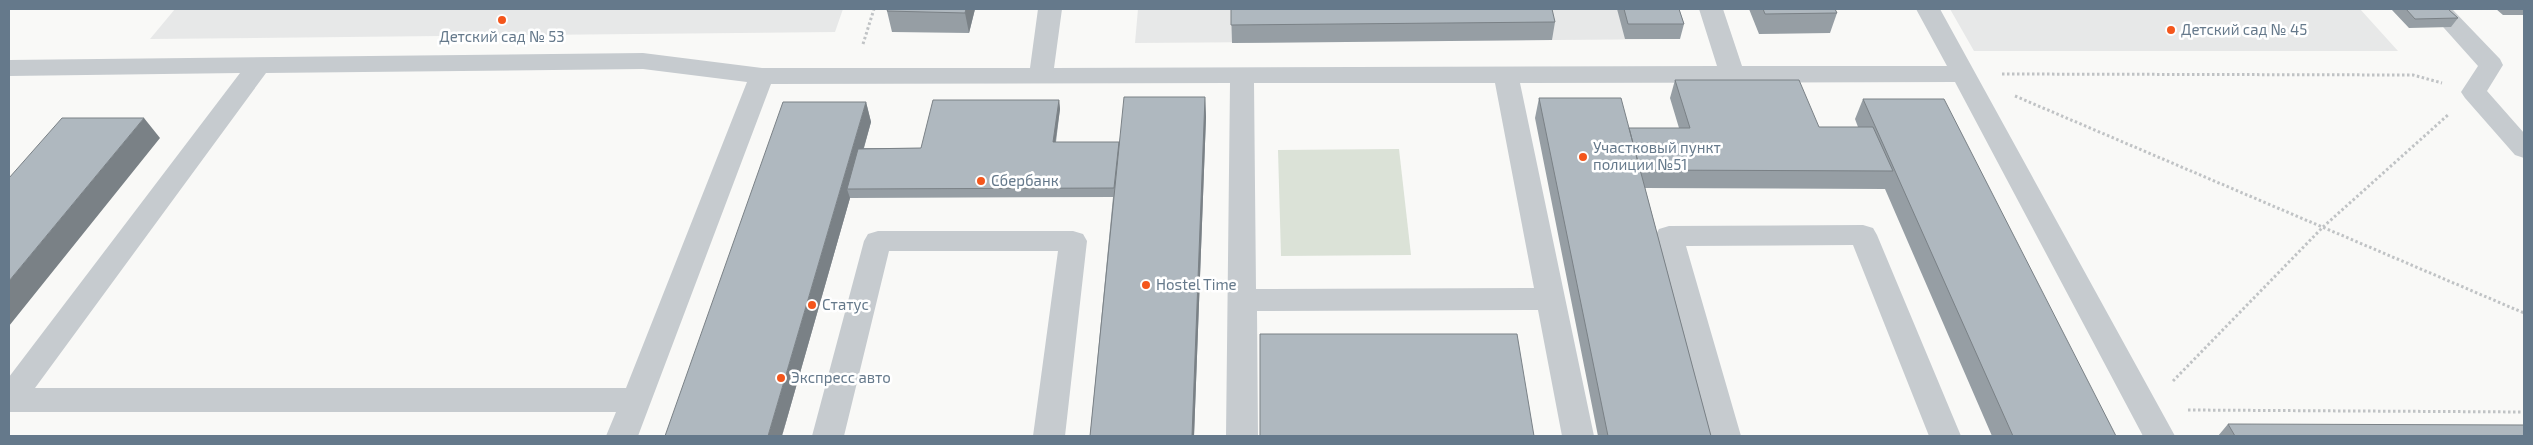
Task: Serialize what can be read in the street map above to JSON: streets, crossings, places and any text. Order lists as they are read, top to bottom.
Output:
{
  "places": [
    "Детский сад № 53",
    "Детский сад № 45",
    "Участковый пункт полиции №51",
    "Сбербанк",
    "Hostel Time",
    "Статус",
    "Экспресс авто"
  ]
}
